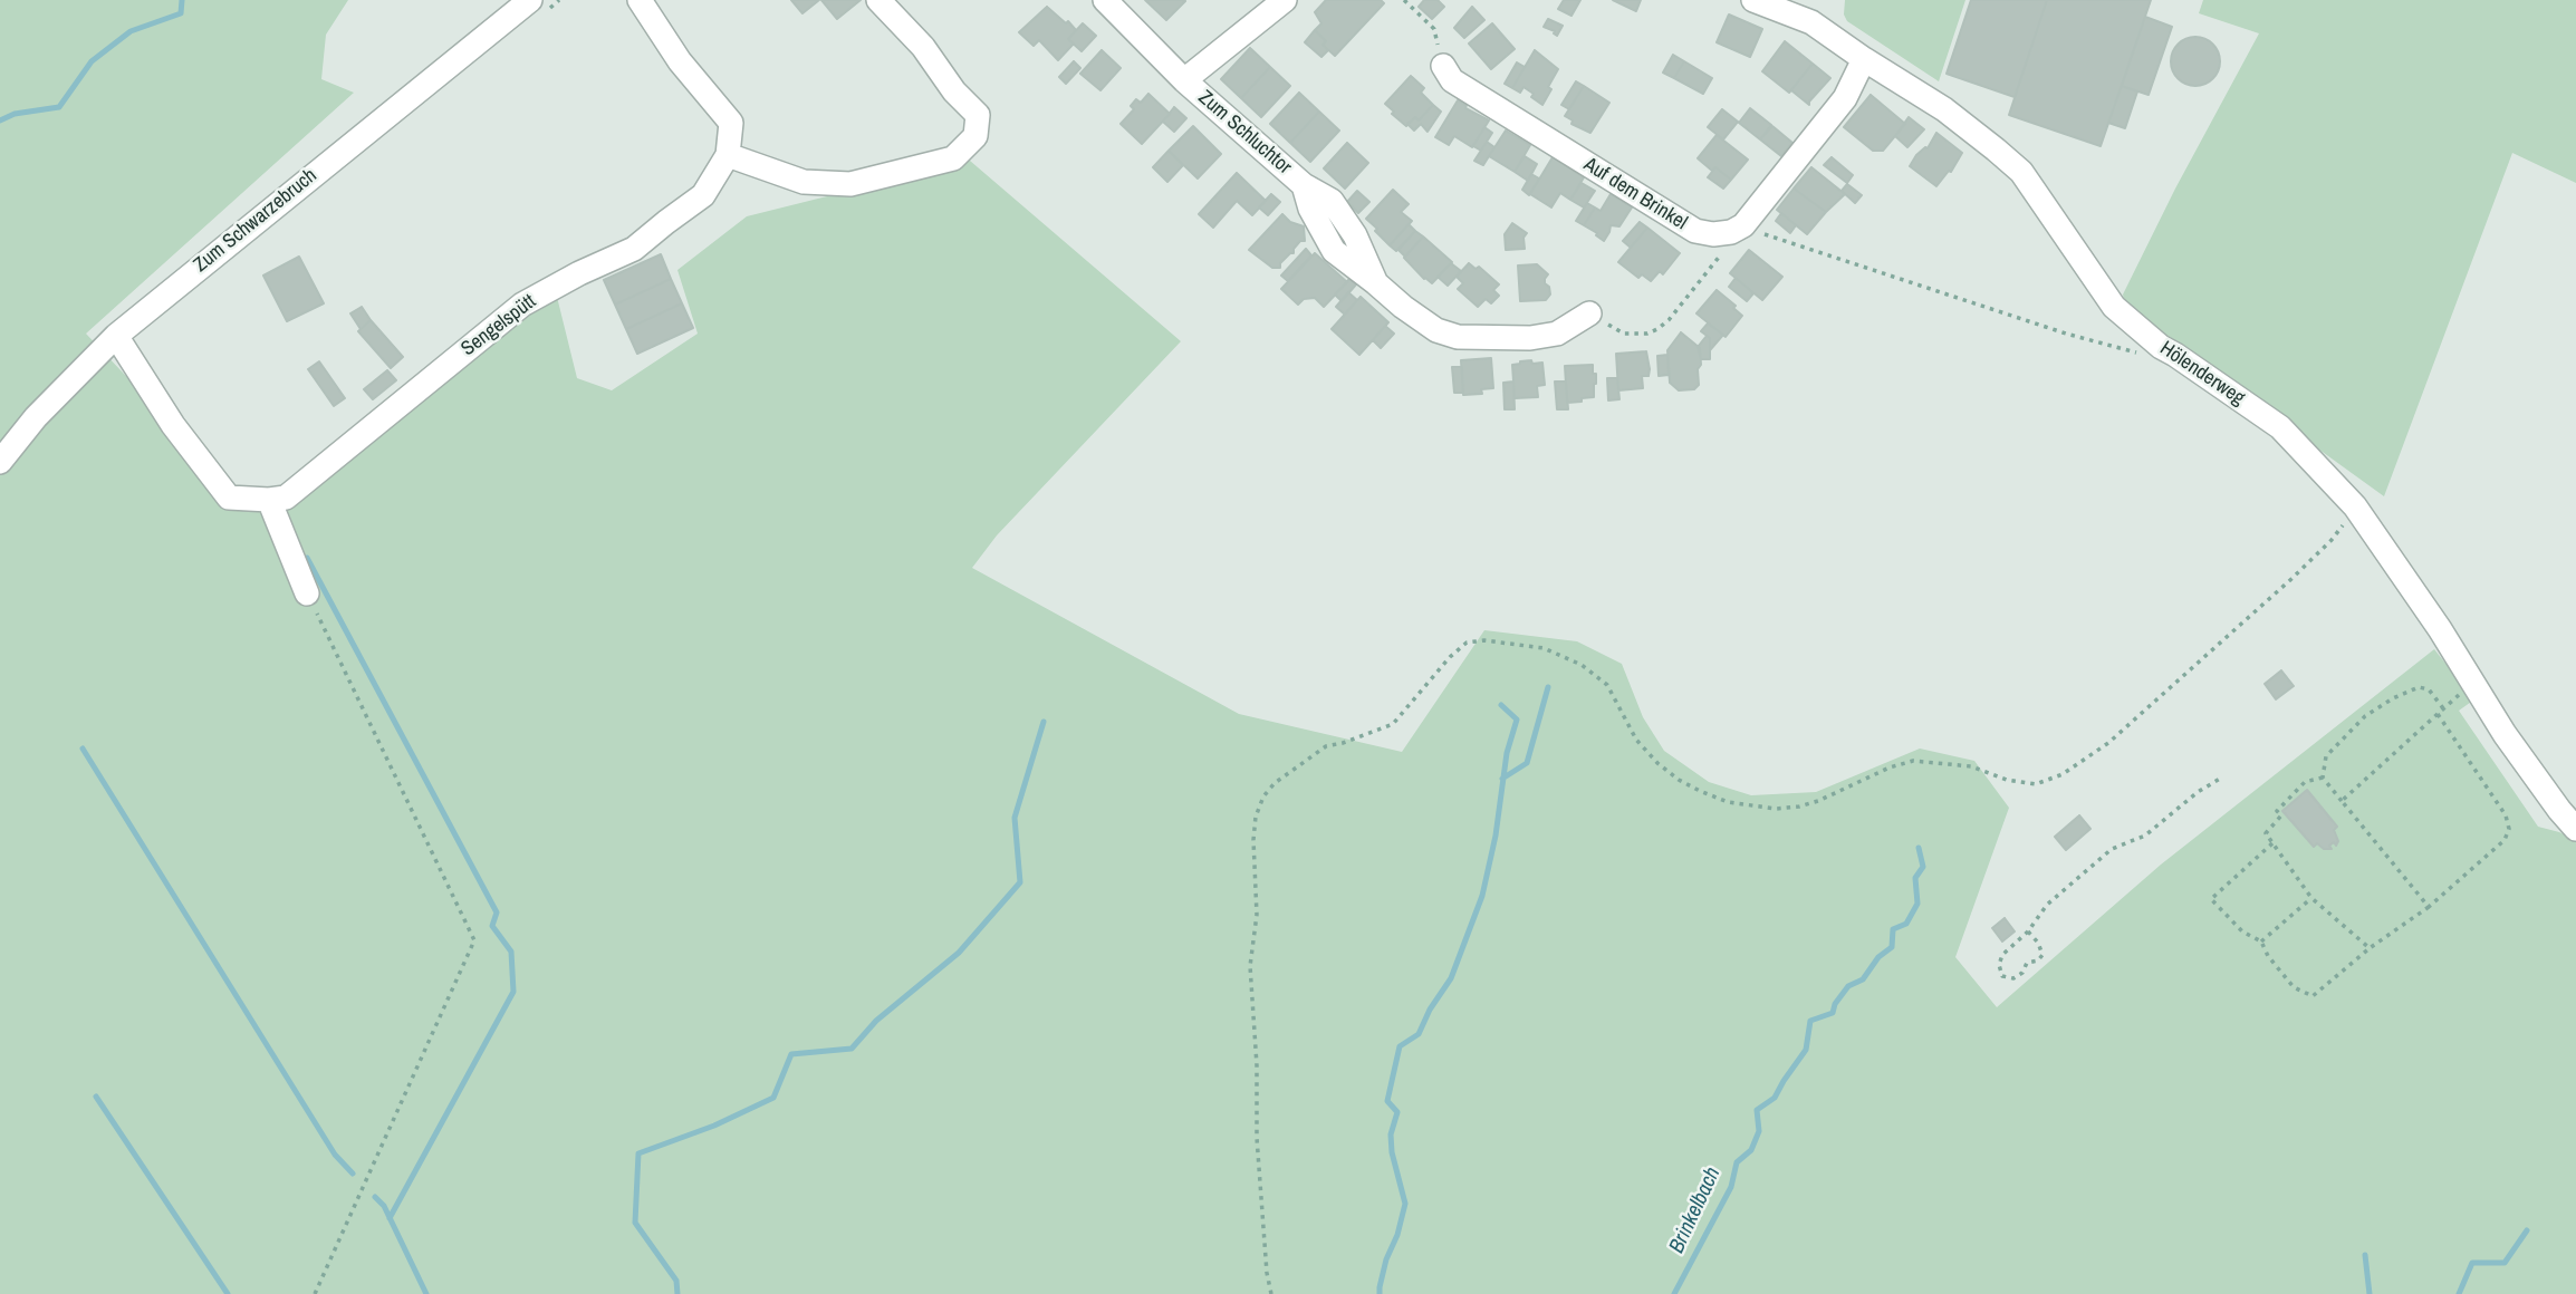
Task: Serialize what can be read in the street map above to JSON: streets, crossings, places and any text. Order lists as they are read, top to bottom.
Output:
{
  "streets": {
    "street": [
      "Zum Schluchtor",
      "Auf dem Brinkel",
      "Zum Schwarzebruch",
      "Sengelspütt",
      "Hölenderweg"
    ]
  },
  "crossings": [
    ["Zum Schwarzebruch", "Sengelspütt"]
  ],
  "water": ["Brinkelbach"]
}
